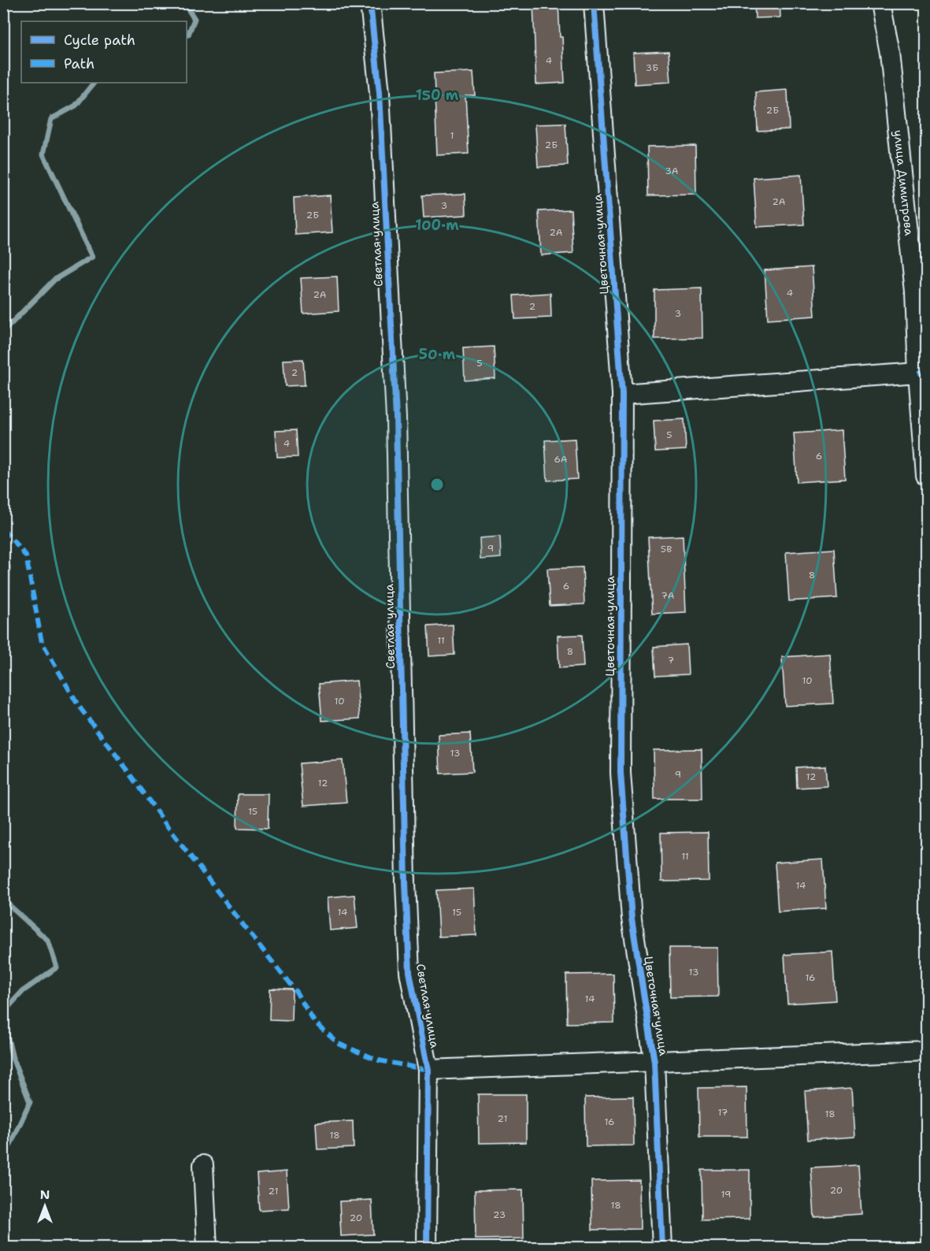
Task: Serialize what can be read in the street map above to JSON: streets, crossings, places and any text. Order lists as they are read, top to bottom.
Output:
{
  "streets": {
    "street": ["улица Димитрова", "Светлая улица", "Цветочная улица"]
  },
  "house_numbers": [
    "4",
    "3Б",
    "2Б",
    "1",
    "2Б",
    "3А",
    "2А",
    "3",
    "2Б",
    "2А",
    "4",
    "2А",
    "2",
    "3",
    "5",
    "2",
    "5",
    "4",
    "6",
    "6А",
    "9",
    "5В",
    "8",
    "6",
    "7А",
    "11",
    "8",
    "7",
    "10",
    "10",
    "13",
    "9",
    "12",
    "12",
    "15",
    "11",
    "14",
    "14",
    "15",
    "13",
    "16",
    "14",
    "17",
    "18",
    "21",
    "16",
    "18",
    "20",
    "21",
    "19",
    "18",
    "23",
    "20"
  ],
  "legend": ["Cycle path", "Path"],
  "north": "top",
  "rings": ["150 m", "100 m", "50 m"]
}
